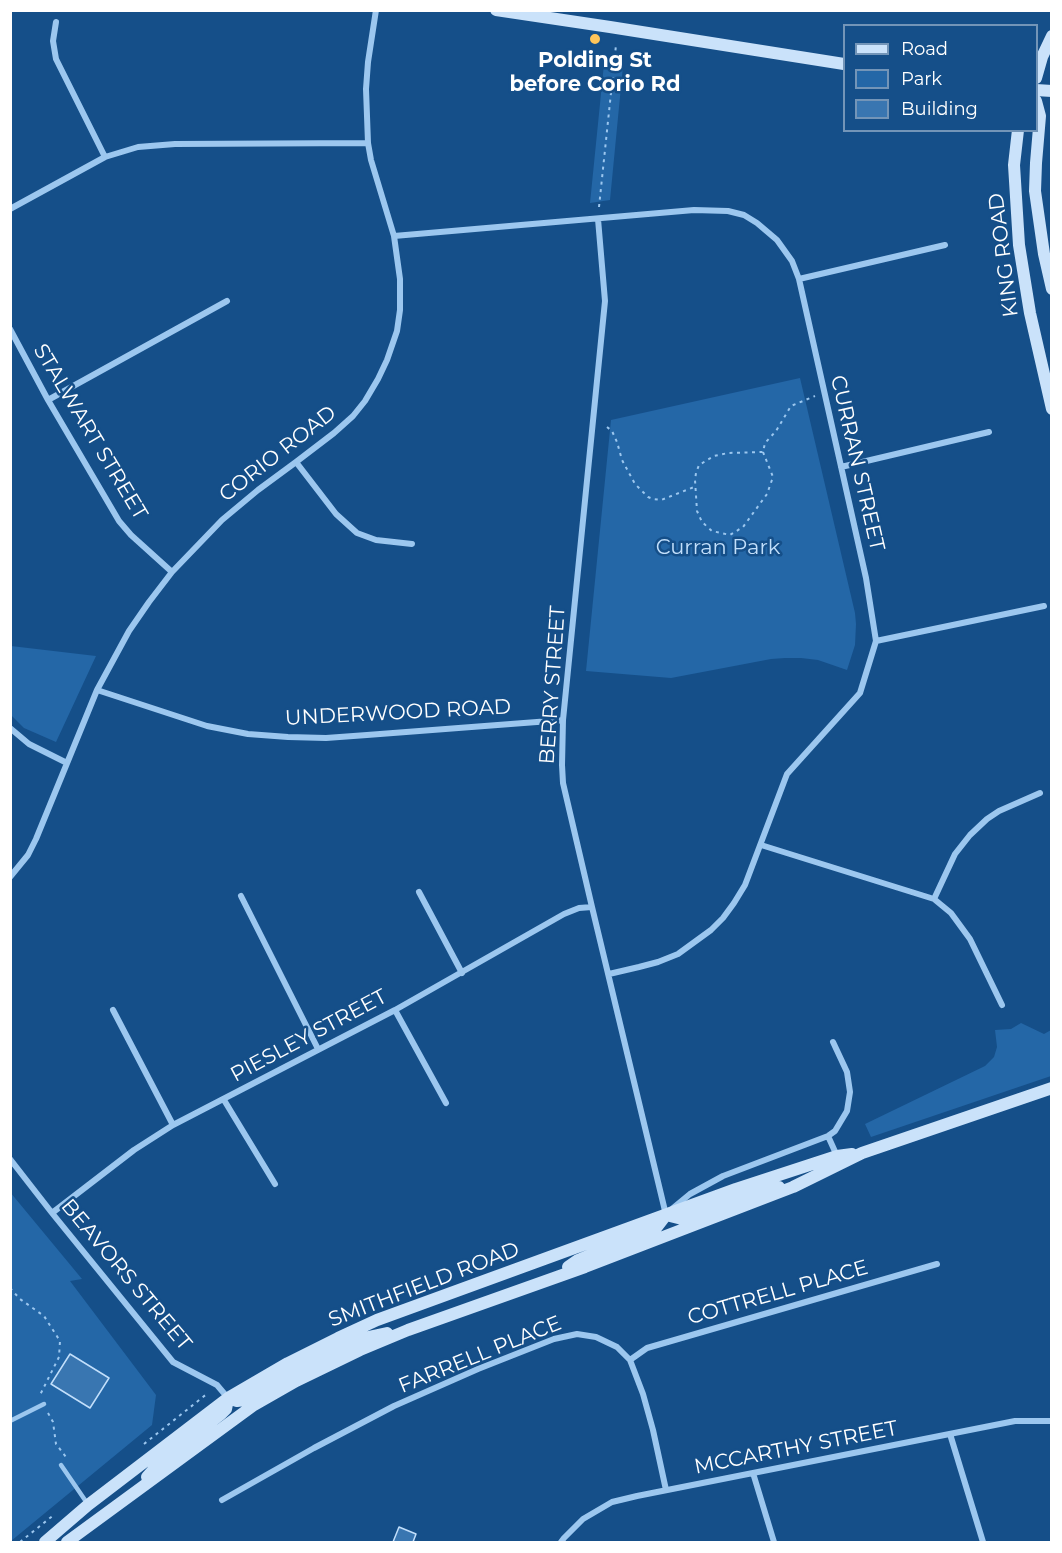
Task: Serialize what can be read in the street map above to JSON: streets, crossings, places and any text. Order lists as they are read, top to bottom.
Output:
{
  "streets": {
    "main road": ["KING ROAD", "SMITHFIELD ROAD"],
    "street": [
      "STALWART STREET",
      "CORIO ROAD",
      "CURRAN STREET",
      "BERRY STREET",
      "UNDERWOOD ROAD",
      "PIESLEY STREET",
      "BEAVORS STREET",
      "COTTRELL PLACE",
      "FARRELL PLACE",
      "MCCARTHY STREET"
    ]
  },
  "crossings": [
    ["STALWART STREET", "CORIO ROAD"],
    ["CORIO ROAD", "CURRAN STREET"],
    ["CORIO ROAD", "UNDERWOOD ROAD"],
    ["CURRAN STREET", "BERRY STREET"],
    ["BERRY STREET", "UNDERWOOD ROAD"],
    ["BERRY STREET", "PIESLEY STREET"],
    ["BERRY STREET", "SMITHFIELD ROAD"],
    ["PIESLEY STREET", "BEAVORS STREET"],
    ["BEAVORS STREET", "SMITHFIELD ROAD"],
    ["COTTRELL PLACE", "FARRELL PLACE"]
  ],
  "parks": ["Curran Park"],
  "places": ["Polding St before Corio Rd"],
  "legend": ["Road", "Park", "Building"]
}
